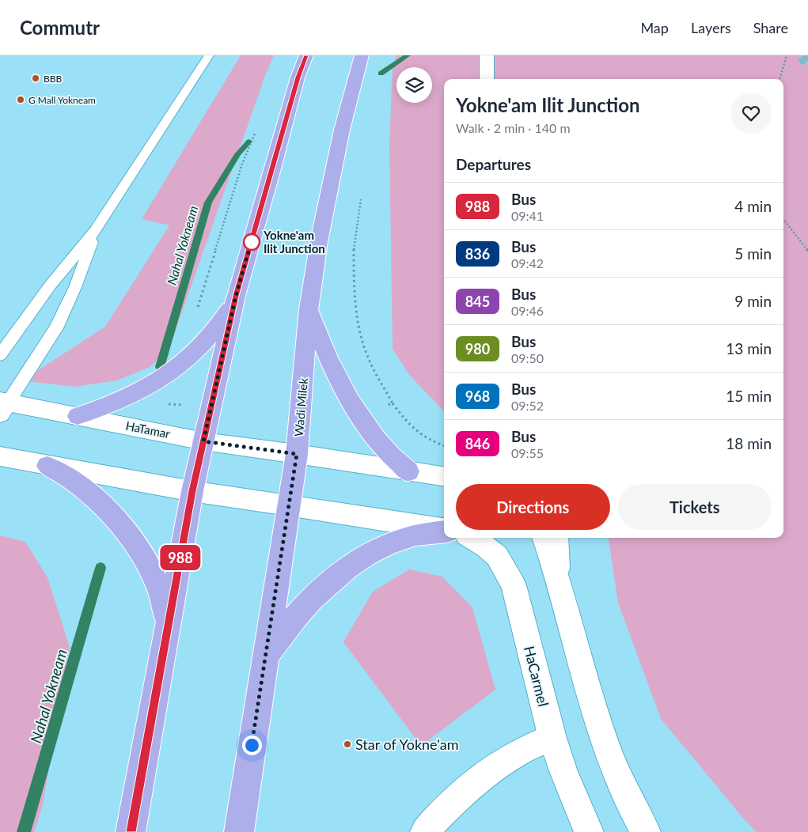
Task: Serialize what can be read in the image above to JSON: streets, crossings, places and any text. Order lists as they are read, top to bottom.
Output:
{
  "streets": {
    "main road": ["Wadi Milek"],
    "street": ["HaTamar", "HaCarmel"]
  },
  "crossings": [
    ["Wadi Milek", "HaTamar"]
  ],
  "water": ["Nahal Yokneam"],
  "places": [
    "BBB",
    "G Mall Yokneam",
    "Yokne'am Ilit Junction",
    "Star of Yokne'am"
  ],
  "lines": ["bus line 988"],
  "page": {
    "header": "Commutr",
    "nav": ["Map", "Layers", "Share"],
    "on_map": "988",
    "heading": [
      ["Yokne'am Ilit Junction", "Walk · 2 min · 140 m"],
      "Departures"
    ],
    "list": [
      {
        "mark": "988",
        "name": "Bus",
        "note": "09:41",
        "value": "4 min"
      },
      {
        "mark": "836",
        "name": "Bus",
        "note": "09:42",
        "value": "5 min"
      },
      {
        "mark": "845",
        "name": "Bus",
        "note": "09:46",
        "value": "9 min"
      },
      {
        "mark": "980",
        "name": "Bus",
        "note": "09:50",
        "value": "13 min"
      },
      {
        "mark": "968",
        "name": "Bus",
        "note": "09:52",
        "value": "15 min"
      },
      {
        "mark": "846",
        "name": "Bus",
        "note": "09:55",
        "value": "18 min"
      }
    ],
    "buttons": ["Directions", "Tickets"]
  }
}
